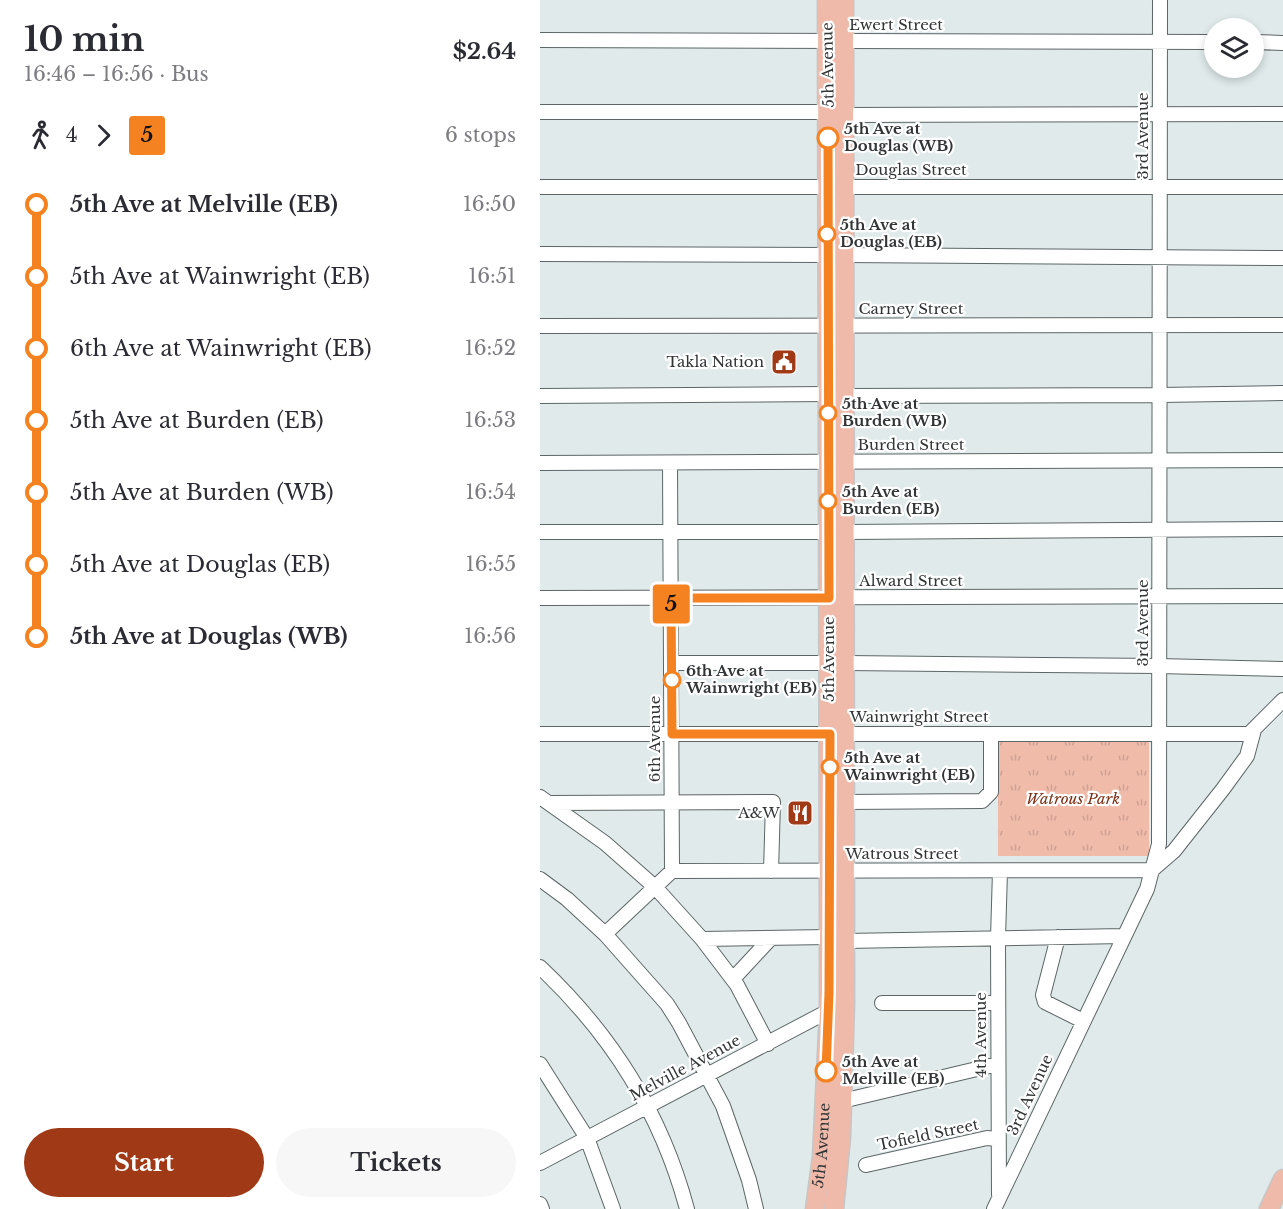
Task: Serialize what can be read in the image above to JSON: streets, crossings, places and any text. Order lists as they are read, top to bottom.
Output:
{
  "streets": {
    "main road": ["5th Avenue"],
    "street": [
      "Ewert Street",
      "3rd Avenue",
      "Douglas Street",
      "Carney Street",
      "Burden Street",
      "Alward Street",
      "Wainwright Street",
      "6th Avenue",
      "Watrous Street",
      "4th Avenue",
      "Melville Avenue",
      "Tofield Street"
    ]
  },
  "crossings": [
    ["Ewert Street", "5th Avenue"],
    ["Ewert Street", "3rd Avenue"],
    ["5th Avenue", "Douglas Street"],
    ["5th Avenue", "Carney Street"],
    ["5th Avenue", "Burden Street"],
    ["5th Avenue", "Alward Street"],
    ["5th Avenue", "Wainwright Street"],
    ["5th Avenue", "Watrous Street"],
    ["5th Avenue", "Melville Avenue"],
    ["3rd Avenue", "Douglas Street"],
    ["3rd Avenue", "Carney Street"],
    ["3rd Avenue", "Burden Street"],
    ["3rd Avenue", "Alward Street"],
    ["3rd Avenue", "Wainwright Street"],
    ["3rd Avenue", "Watrous Street"],
    ["3rd Avenue", "4th Avenue"],
    ["Burden Street", "6th Avenue"],
    ["Alward Street", "6th Avenue"],
    ["Wainwright Street", "6th Avenue"],
    ["6th Avenue", "Watrous Street"],
    ["Watrous Street", "4th Avenue"],
    ["4th Avenue", "Tofield Street"]
  ],
  "parks": ["Watrous Park"],
  "places": {
    "other": [
      "5th Ave at Douglas (WB)",
      "5th Ave at Douglas (EB)",
      "5th Ave at Burden (WB)",
      "5th Ave at Burden (EB)",
      "6th Ave at Wainwright (EB)",
      "5th Ave at Wainwright (EB)",
      "5th Ave at Melville (EB)"
    ],
    "public building": ["Takla Nation"],
    "restaurant": ["A&W"]
  },
  "lines": ["bus line 5"],
  "page": {
    "heading": ["10 min", "16:46 – 16:56 · Bus", "$2.64"],
    "on_map": "5",
    "legs": ["4", "5", "6 stops"],
    "list": [
      {
        "name": "5th Ave at Melville (EB)",
        "value": "16:50"
      },
      {
        "name": "5th Ave at Wainwright (EB)",
        "value": "16:51"
      },
      {
        "name": "6th Ave at Wainwright (EB)",
        "value": "16:52"
      },
      {
        "name": "5th Ave at Burden (EB)",
        "value": "16:53"
      },
      {
        "name": "5th Ave at Burden (WB)",
        "value": "16:54"
      },
      {
        "name": "5th Ave at Douglas (EB)",
        "value": "16:55"
      },
      {
        "name": "5th Ave at Douglas (WB)",
        "value": "16:56"
      }
    ],
    "buttons": ["Start", "Tickets"]
  }
}
